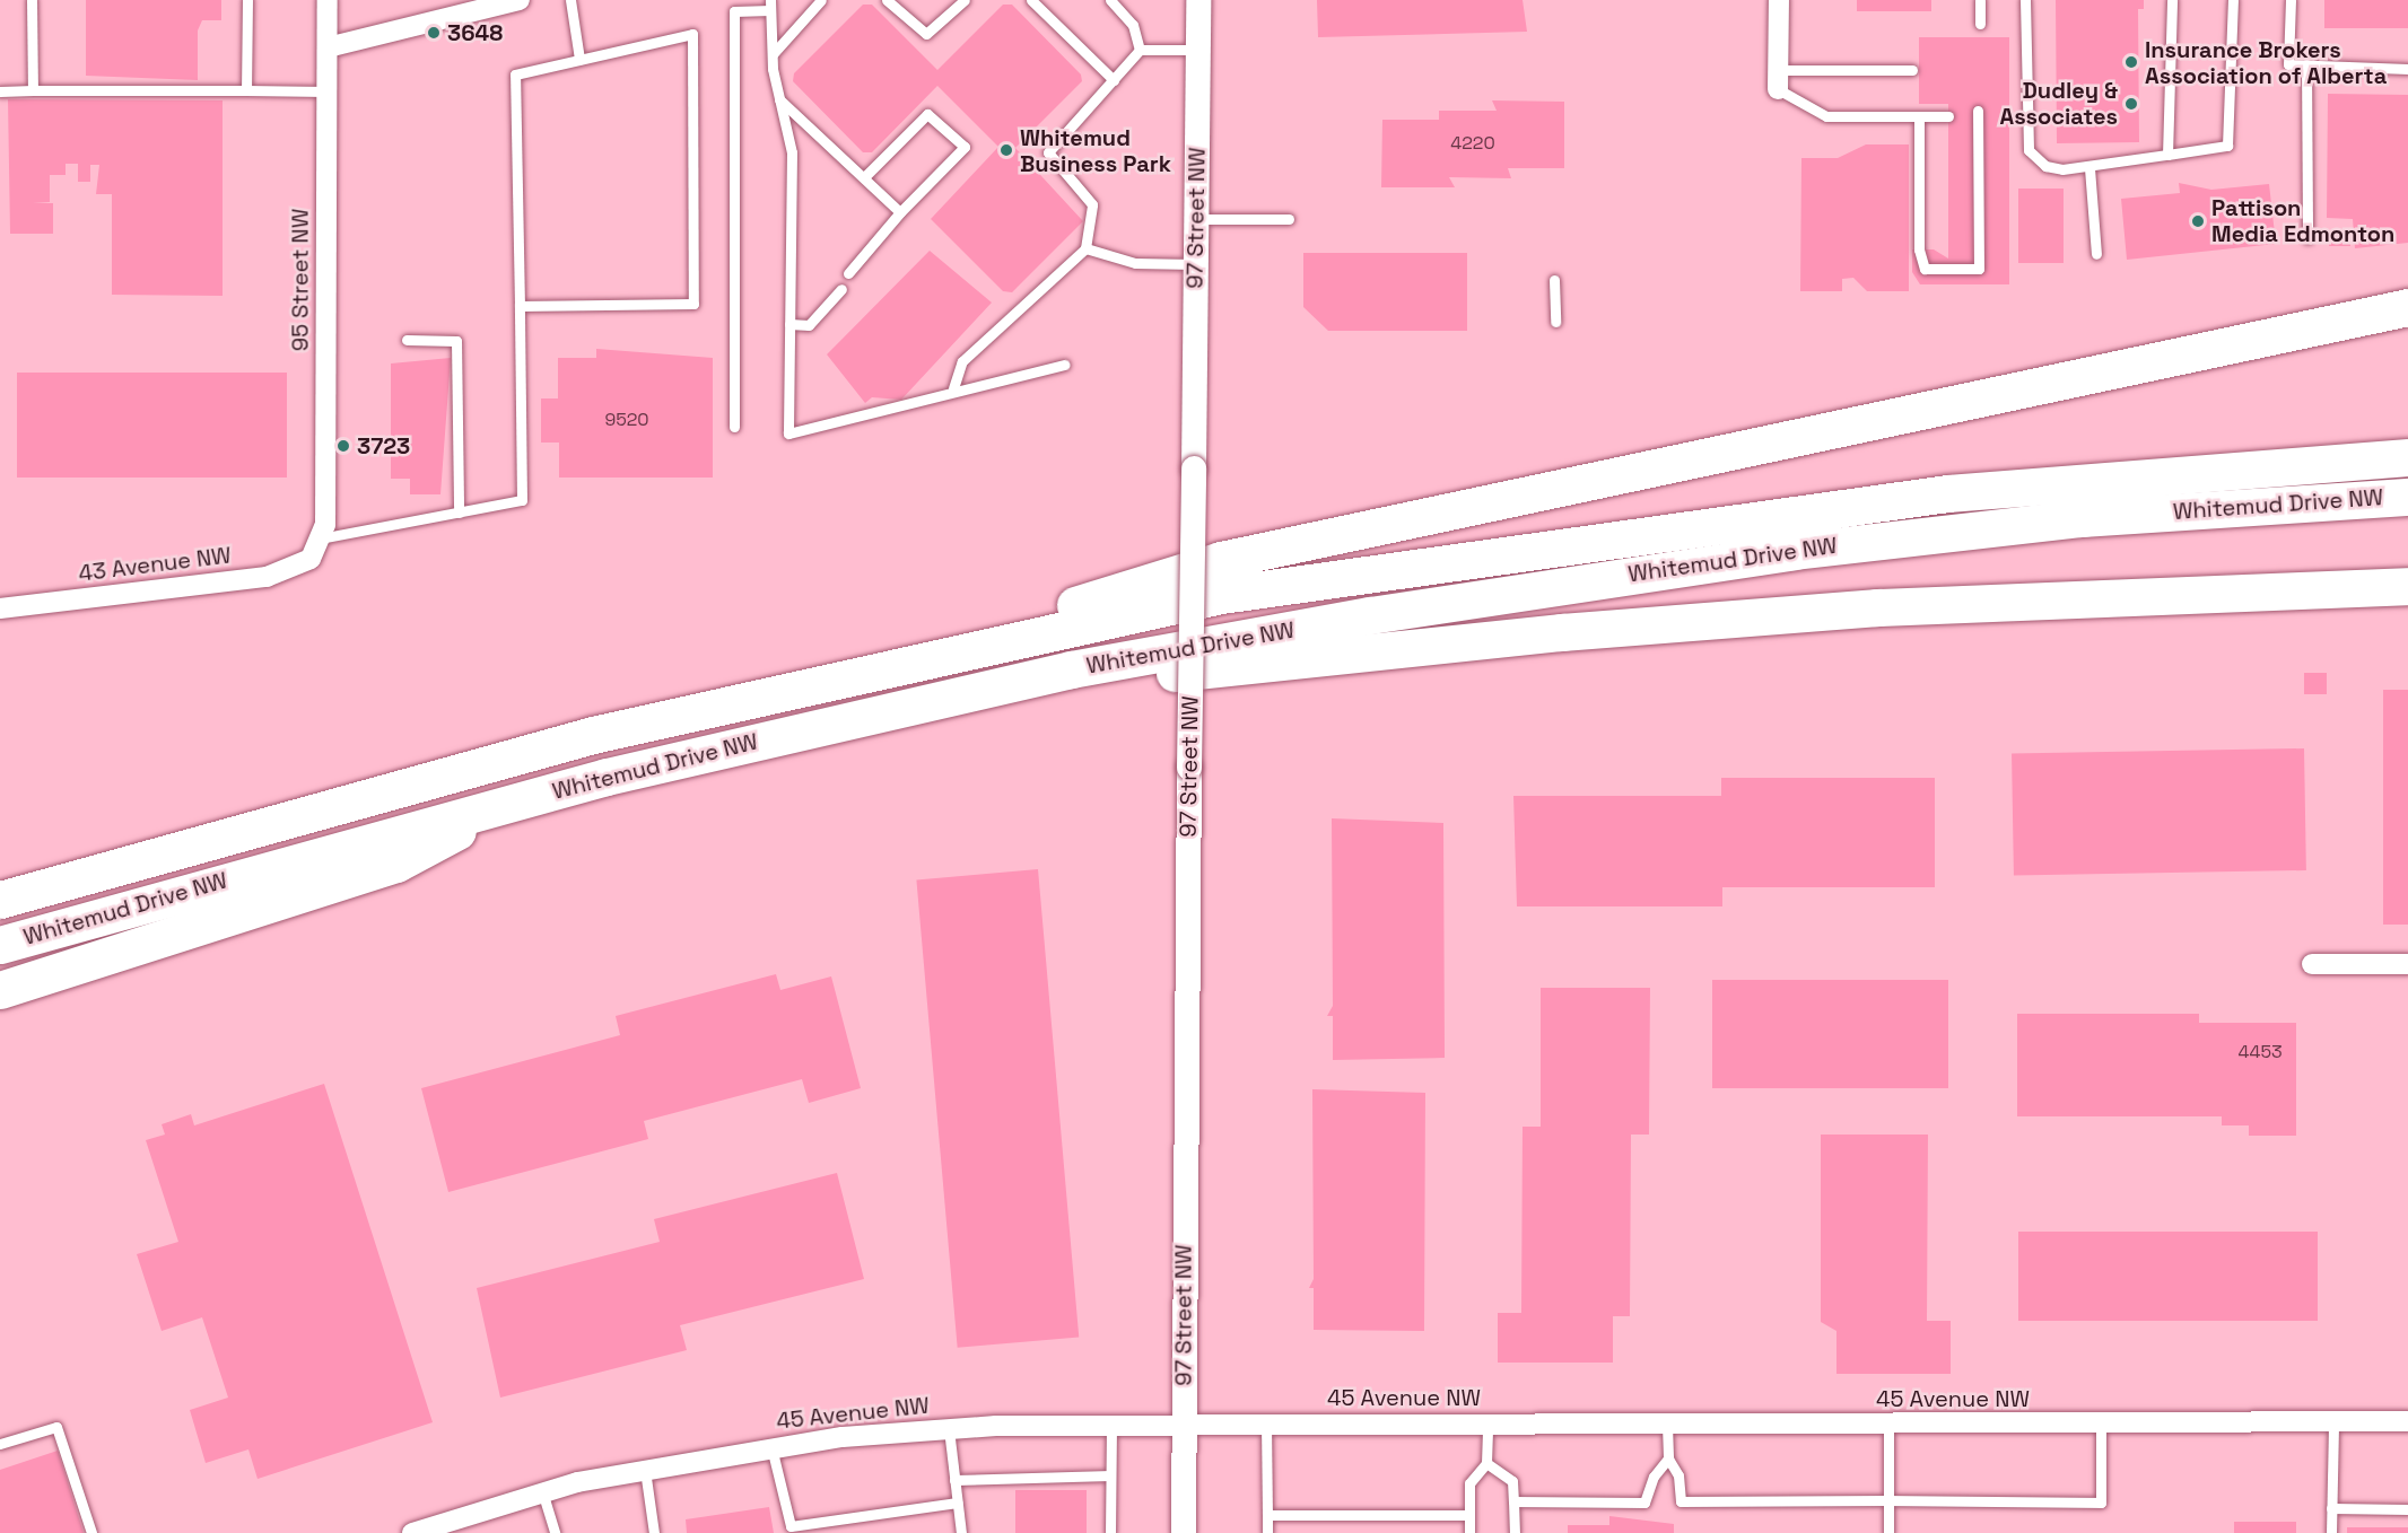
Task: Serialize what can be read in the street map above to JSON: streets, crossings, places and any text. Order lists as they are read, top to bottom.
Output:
{
  "streets": {
    "highway": ["Whitemud Drive NW"],
    "street": [
      "97 Street NW",
      "95 Street NW",
      "43 Avenue NW",
      "45 Avenue NW"
    ]
  },
  "crossings": [
    ["97 Street NW", "45 Avenue NW"],
    ["95 Street NW", "43 Avenue NW"]
  ],
  "places": [
    "3648",
    "Insurance Brokers Association of Alberta",
    "Dudley & Associates",
    "Whitemud Business Park",
    "Pattison Media Edmonton",
    "3723"
  ],
  "house_numbers": ["4220", "9520", "4453"]
}
